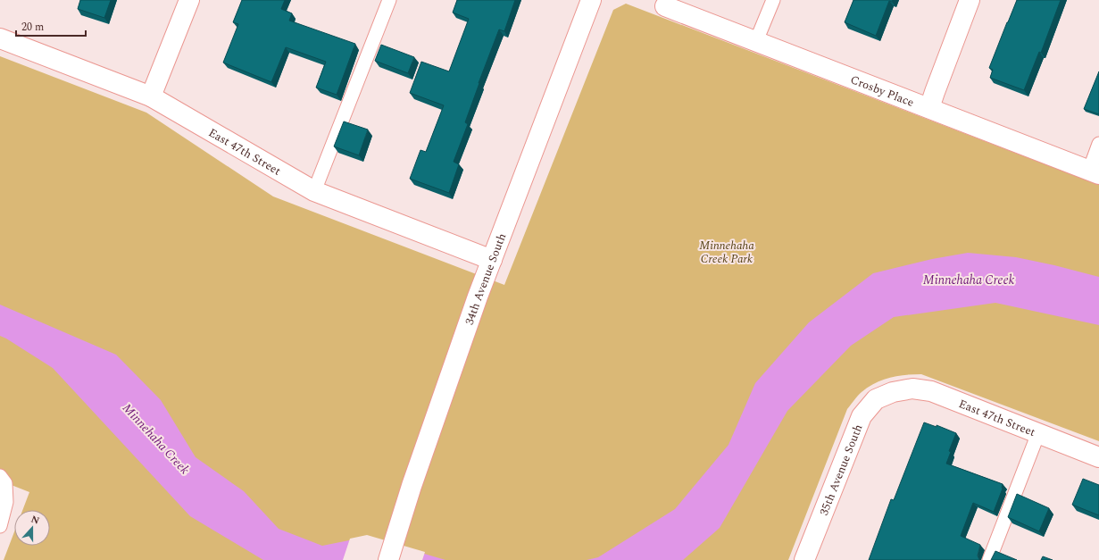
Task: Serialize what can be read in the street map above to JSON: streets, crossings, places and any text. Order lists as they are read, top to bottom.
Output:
{
  "streets": {
    "street": [
      "Crosby Place",
      "East 47th Street",
      "34th Avenue South",
      "35th Avenue South"
    ]
  },
  "crossings": [
    ["East 47th Street", "34th Avenue South"],
    ["East 47th Street", "35th Avenue South"]
  ],
  "water": ["Minnehaha Creek"],
  "parks": ["Minnehaha Creek Park"],
  "scale_bar": "20 m",
  "north": "top"
}
